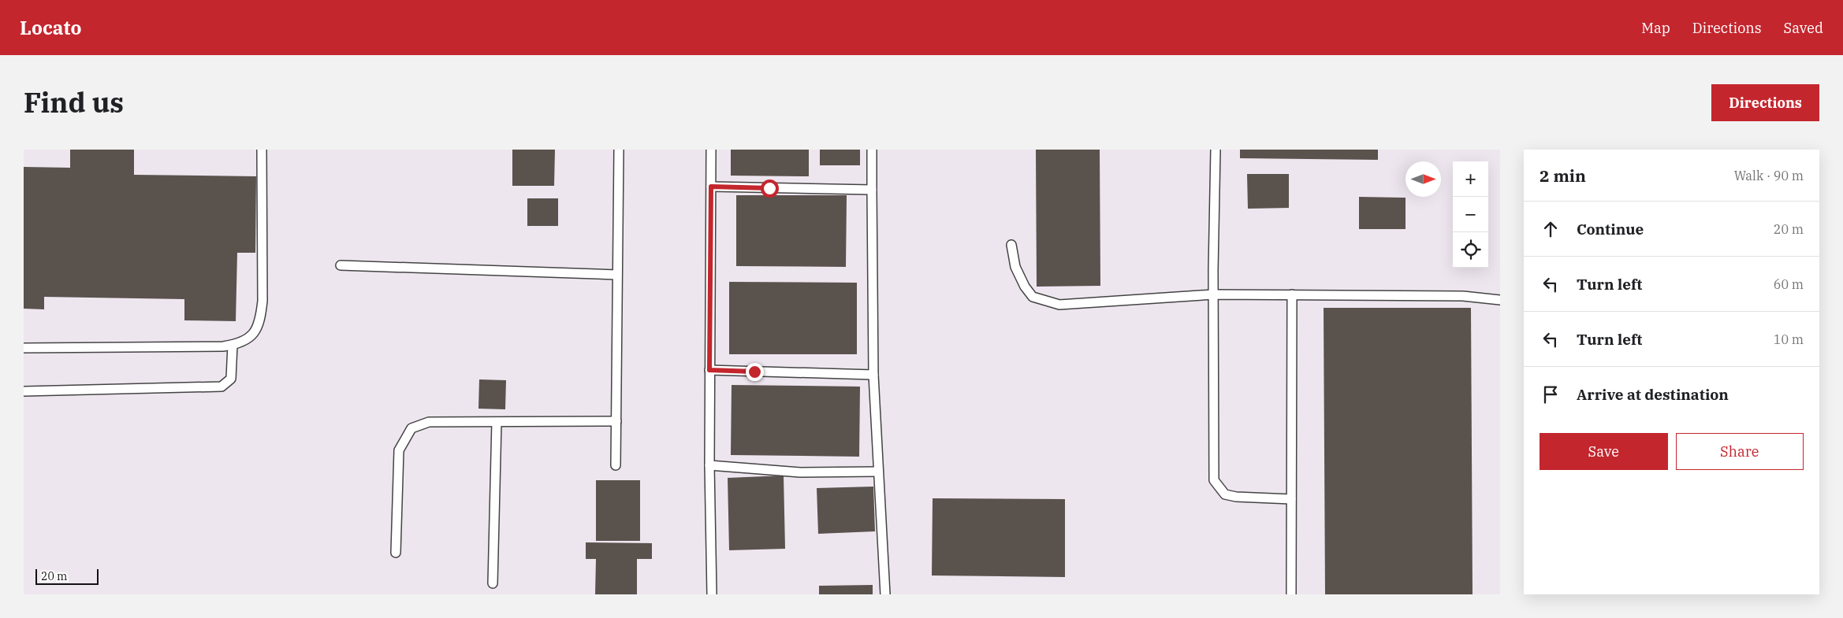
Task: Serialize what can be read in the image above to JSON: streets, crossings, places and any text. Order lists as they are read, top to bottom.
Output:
{
  "scale_bar": "20 m",
  "north": "right",
  "page": {
    "header": "Locato",
    "nav": ["Map", "Directions", "Saved"],
    "title": "Find us",
    "buttons": [
      "Directions",
      ["Save", "Share"]
    ],
    "heading": ["2 min", "Walk · 90 m"],
    "map_buttons": ["+", "−"],
    "list": [
      ["Continue", "20 m"],
      ["Turn left", "60 m"],
      ["Turn left", "10 m"],
      "Arrive at destination"
    ],
    "scale": "20 m"
  }
}
